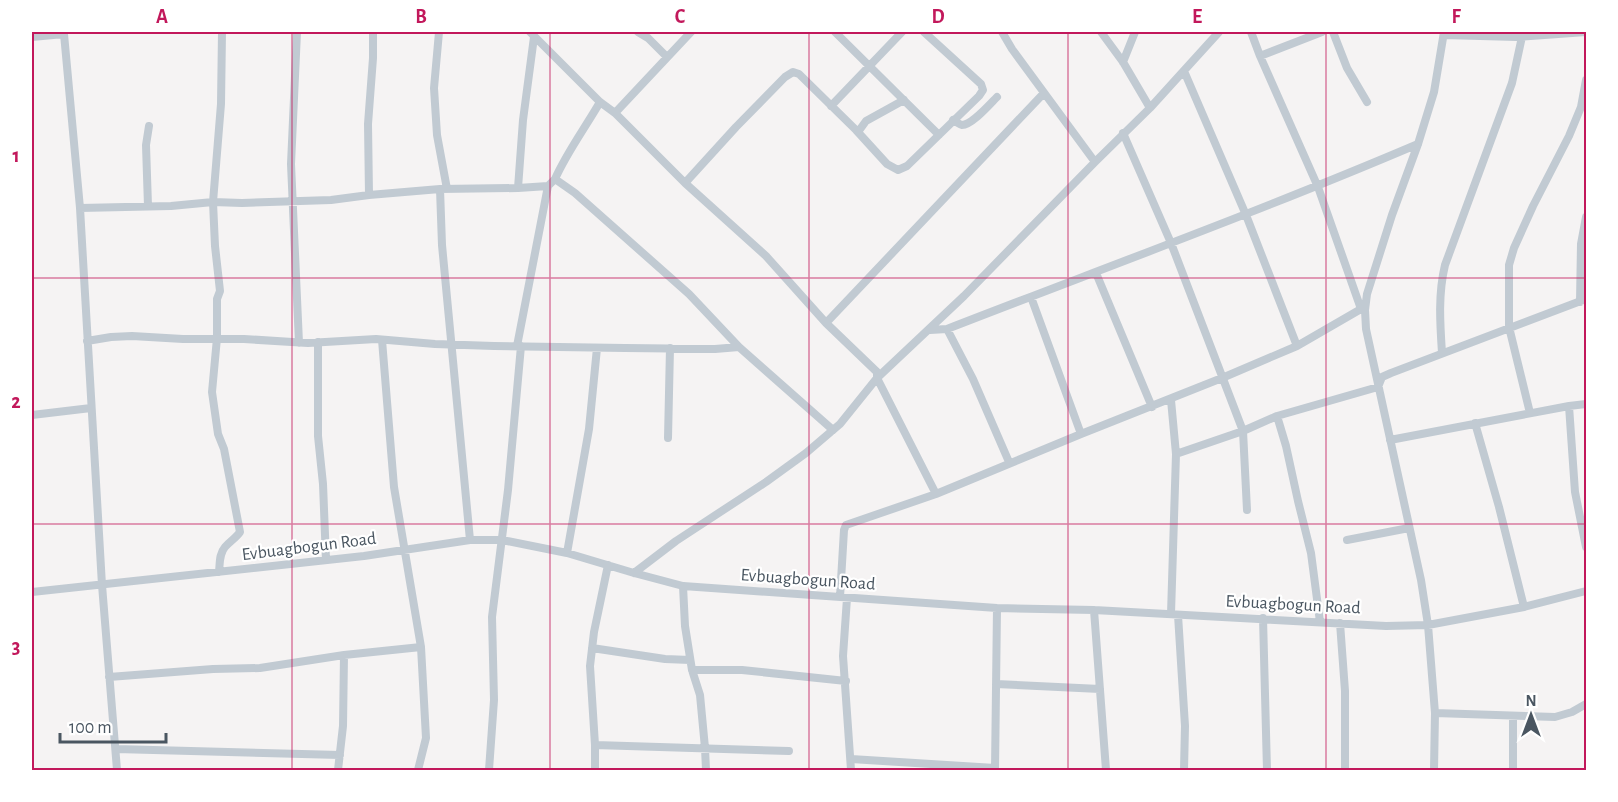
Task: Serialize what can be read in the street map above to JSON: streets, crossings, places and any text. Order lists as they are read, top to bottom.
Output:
{
  "streets": {
    "street": ["Evbuagbogun Road"]
  },
  "scale_bar": "100 m",
  "north": "top",
  "grid": {
    "columns": [
      "A",
      "B",
      "C",
      "D",
      "E",
      "F"
    ],
    "rows": ["1", "2", "3"]
  }
}
